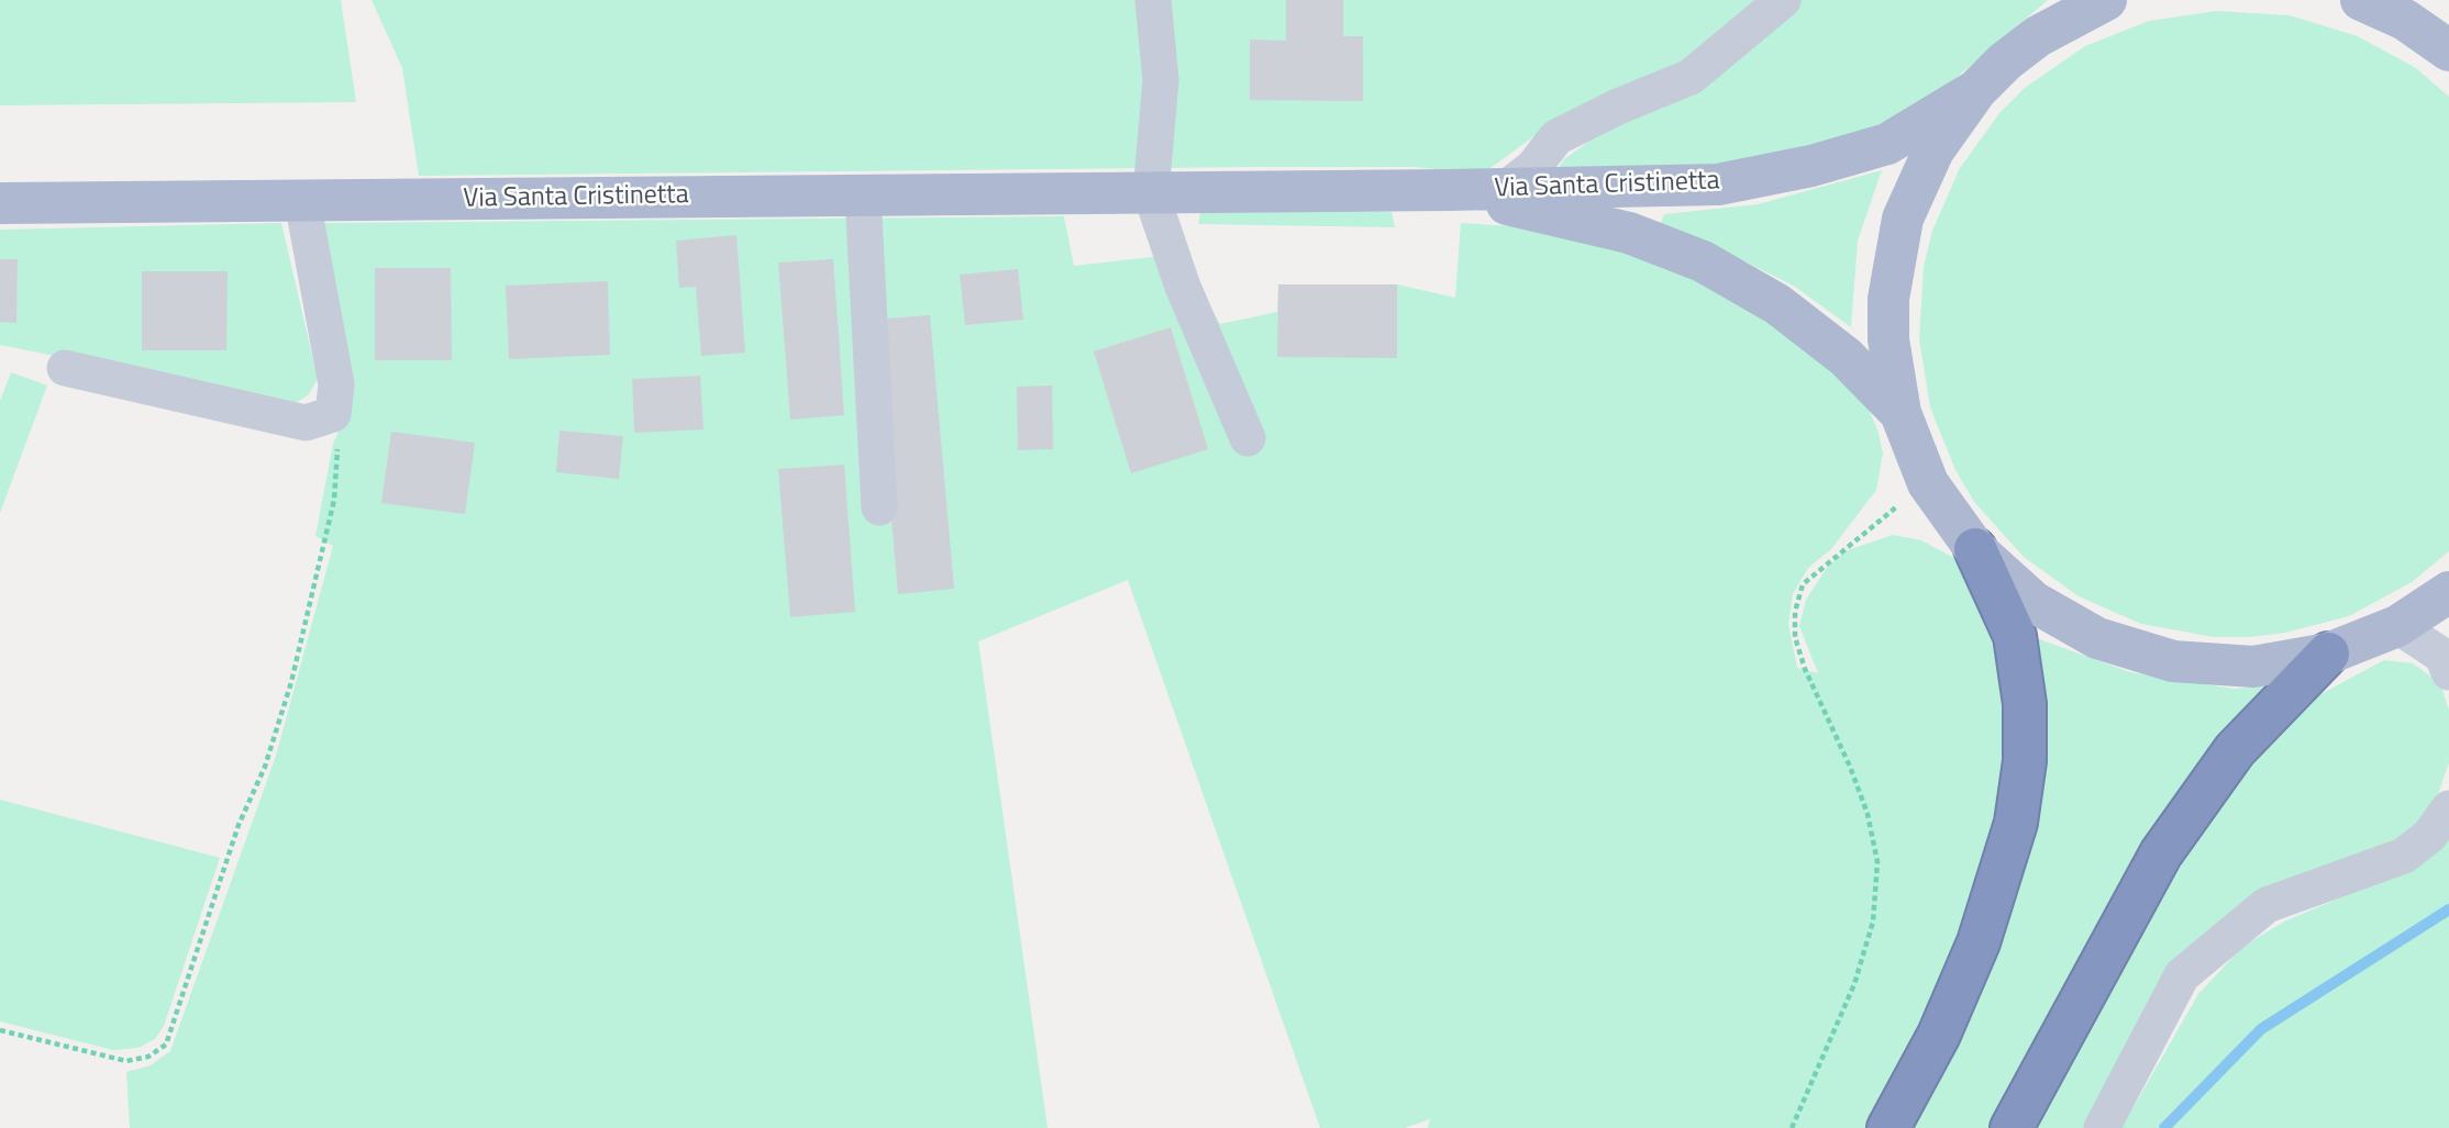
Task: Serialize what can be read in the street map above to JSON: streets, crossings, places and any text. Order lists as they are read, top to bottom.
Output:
{
  "streets": {
    "main road": ["Via Santa Cristinetta"]
  }
}
